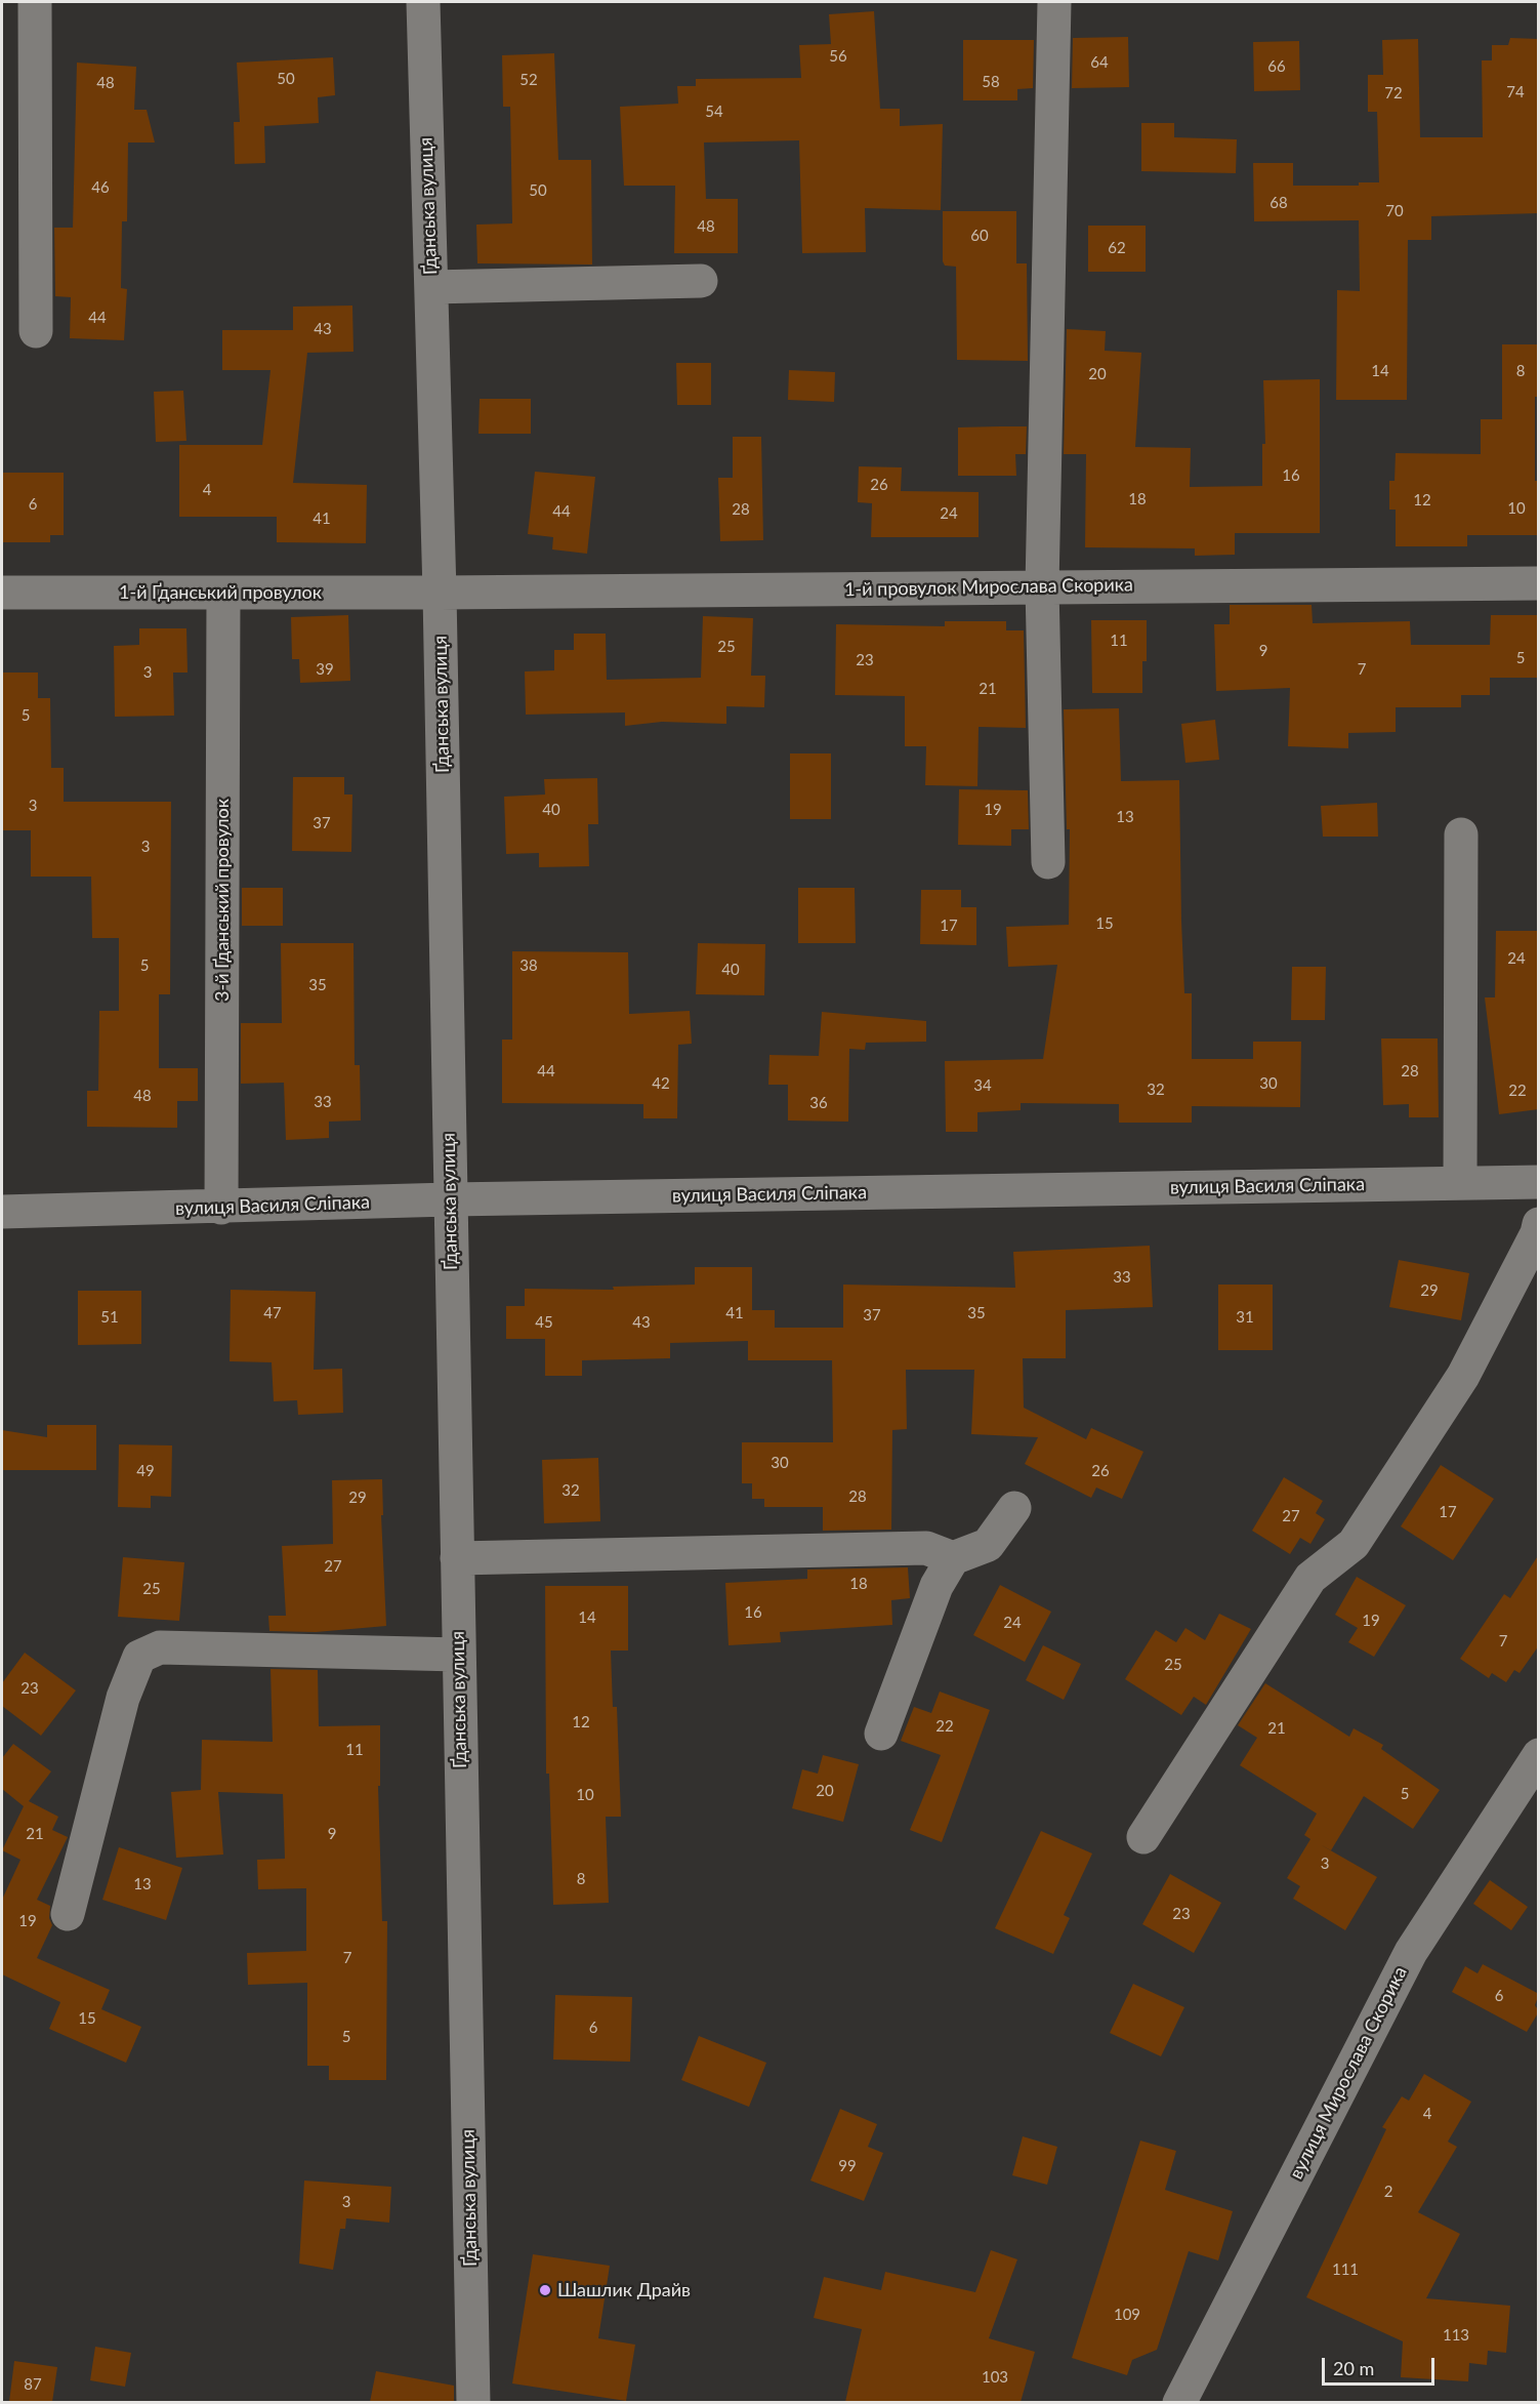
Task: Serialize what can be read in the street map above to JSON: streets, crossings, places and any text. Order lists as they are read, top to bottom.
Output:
{
  "streets": {
    "street": [
      "Ґданська вулиця",
      "1-й провулок Мирослава Скорика",
      "1-й Ґданський провулок",
      "3-й Ґданський провулок",
      "вулиця Василя Сліпака",
      "вулиця Мирослава Скорика"
    ]
  },
  "crossings": [
    ["Ґданська вулиця", "1-й провулок Мирослава Скорика"],
    ["Ґданська вулиця", "1-й Ґданський провулок"],
    ["Ґданська вулиця", "вулиця Василя Сліпака"],
    ["1-й провулок Мирослава Скорика", "1-й Ґданський провулок"],
    ["1-й Ґданський провулок", "3-й Ґданський провулок"],
    ["3-й Ґданський провулок", "вулиця Василя Сліпака"]
  ],
  "places": ["Шашлик Драйв"],
  "house_numbers": [
    "56",
    "64",
    "66",
    "50",
    "52",
    "58",
    "48",
    "74",
    "72",
    "54",
    "46",
    "50",
    "68",
    "70",
    "48",
    "60",
    "62",
    "44",
    "43",
    "14",
    "8",
    "20",
    "16",
    "26",
    "4",
    "18",
    "12",
    "6",
    "10",
    "28",
    "44",
    "24",
    "41",
    "11",
    "25",
    "9",
    "5",
    "23",
    "39",
    "7",
    "3",
    "21",
    "5",
    "3",
    "40",
    "19",
    "13",
    "37",
    "3",
    "15",
    "17",
    "24",
    "5",
    "38",
    "40",
    "35",
    "44",
    "28",
    "42",
    "30",
    "34",
    "32",
    "22",
    "48",
    "33",
    "36",
    "33",
    "29",
    "47",
    "41",
    "35",
    "37",
    "51",
    "31",
    "45",
    "43",
    "30",
    "49",
    "26",
    "32",
    "28",
    "29",
    "17",
    "27",
    "27",
    "18",
    "25",
    "16",
    "14",
    "19",
    "24",
    "7",
    "25",
    "23",
    "12",
    "22",
    "21",
    "11",
    "20",
    "5",
    "10",
    "21",
    "9",
    "3",
    "8",
    "13",
    "23",
    "19",
    "7",
    "6",
    "15",
    "6",
    "5",
    "4",
    "99",
    "2",
    "3",
    "111",
    "109",
    "113",
    "103",
    "87"
  ],
  "scale_bar": "20 m"
}
